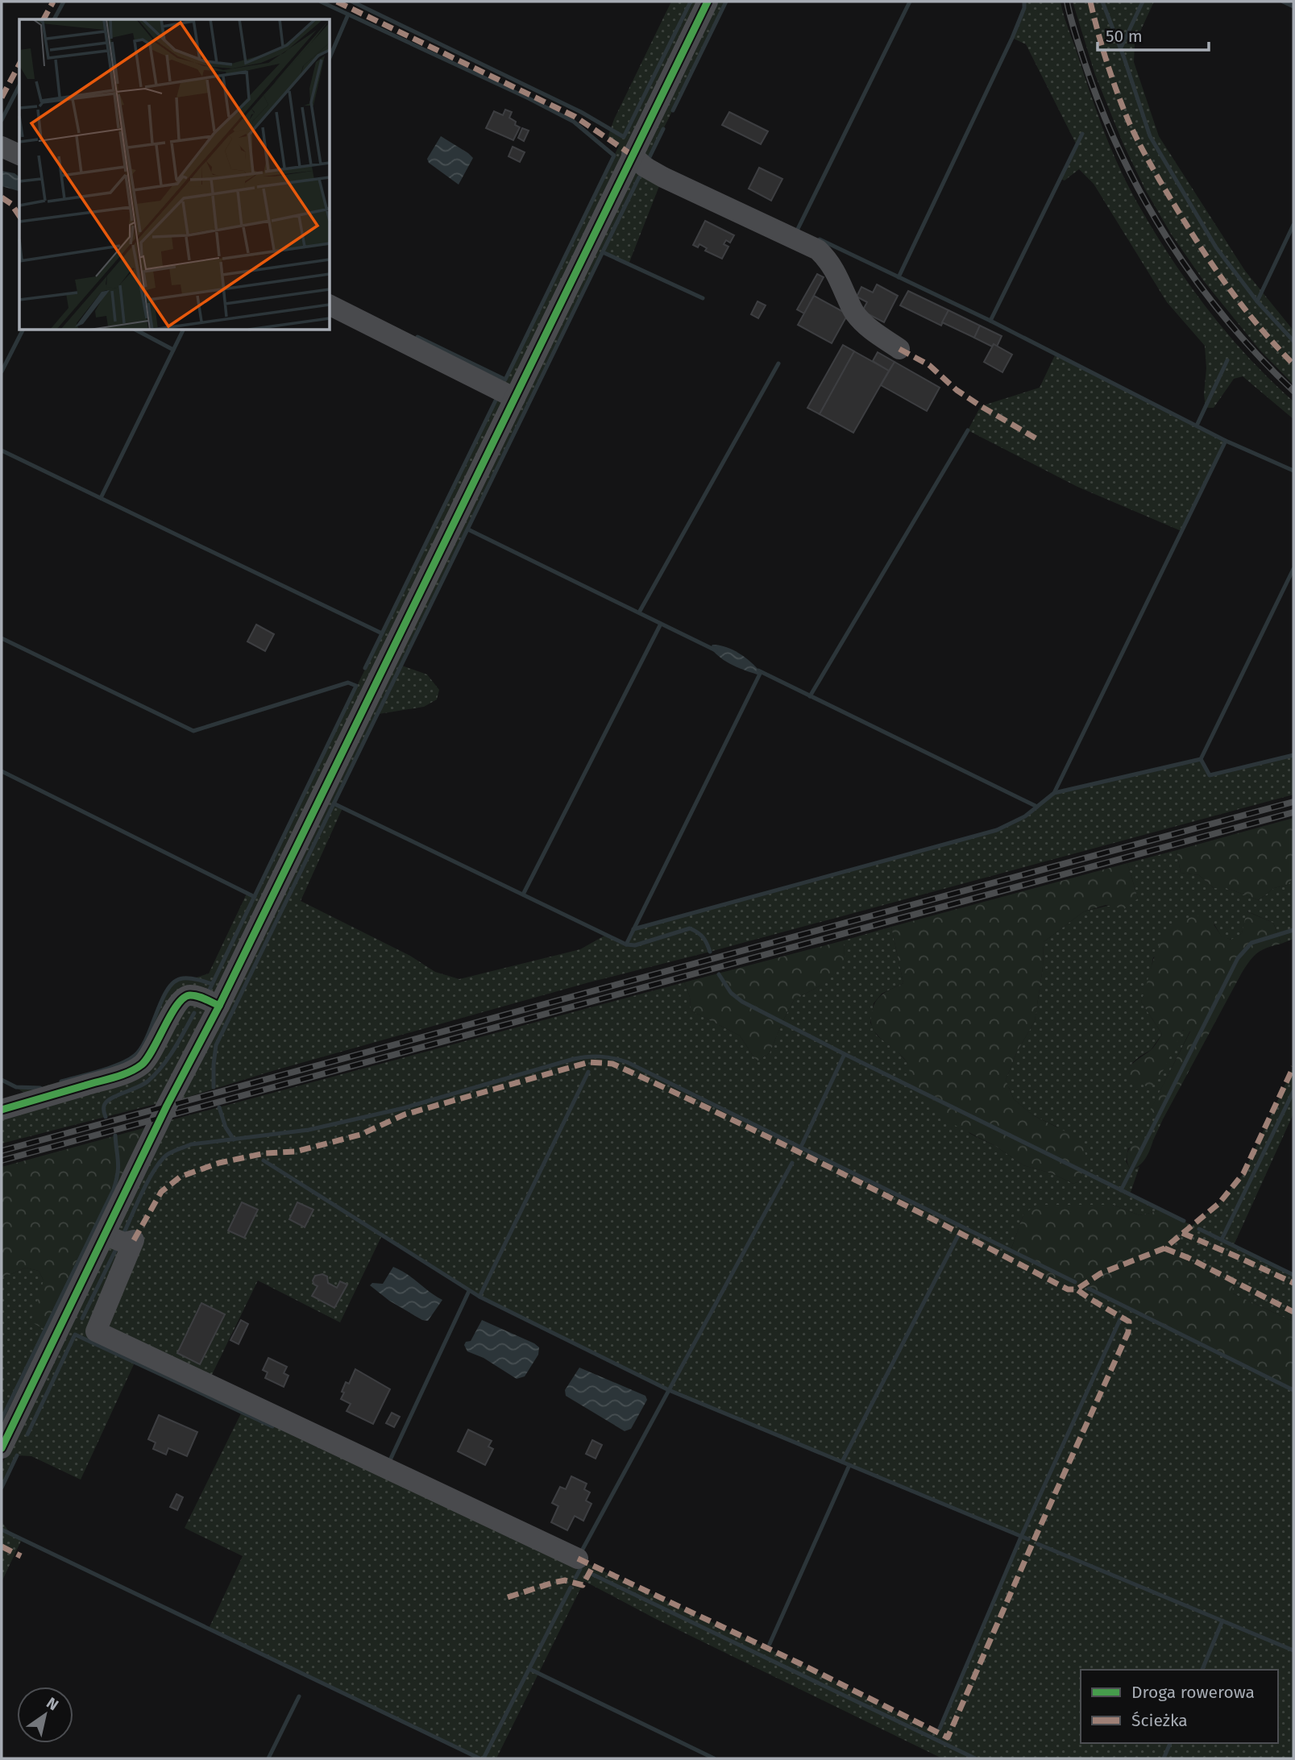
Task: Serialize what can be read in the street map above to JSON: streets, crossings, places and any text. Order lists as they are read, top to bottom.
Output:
{
  "legend": ["Droga rowerowa", "Ścieżka"],
  "scale_bar": "50 m",
  "north": "top right"
}
